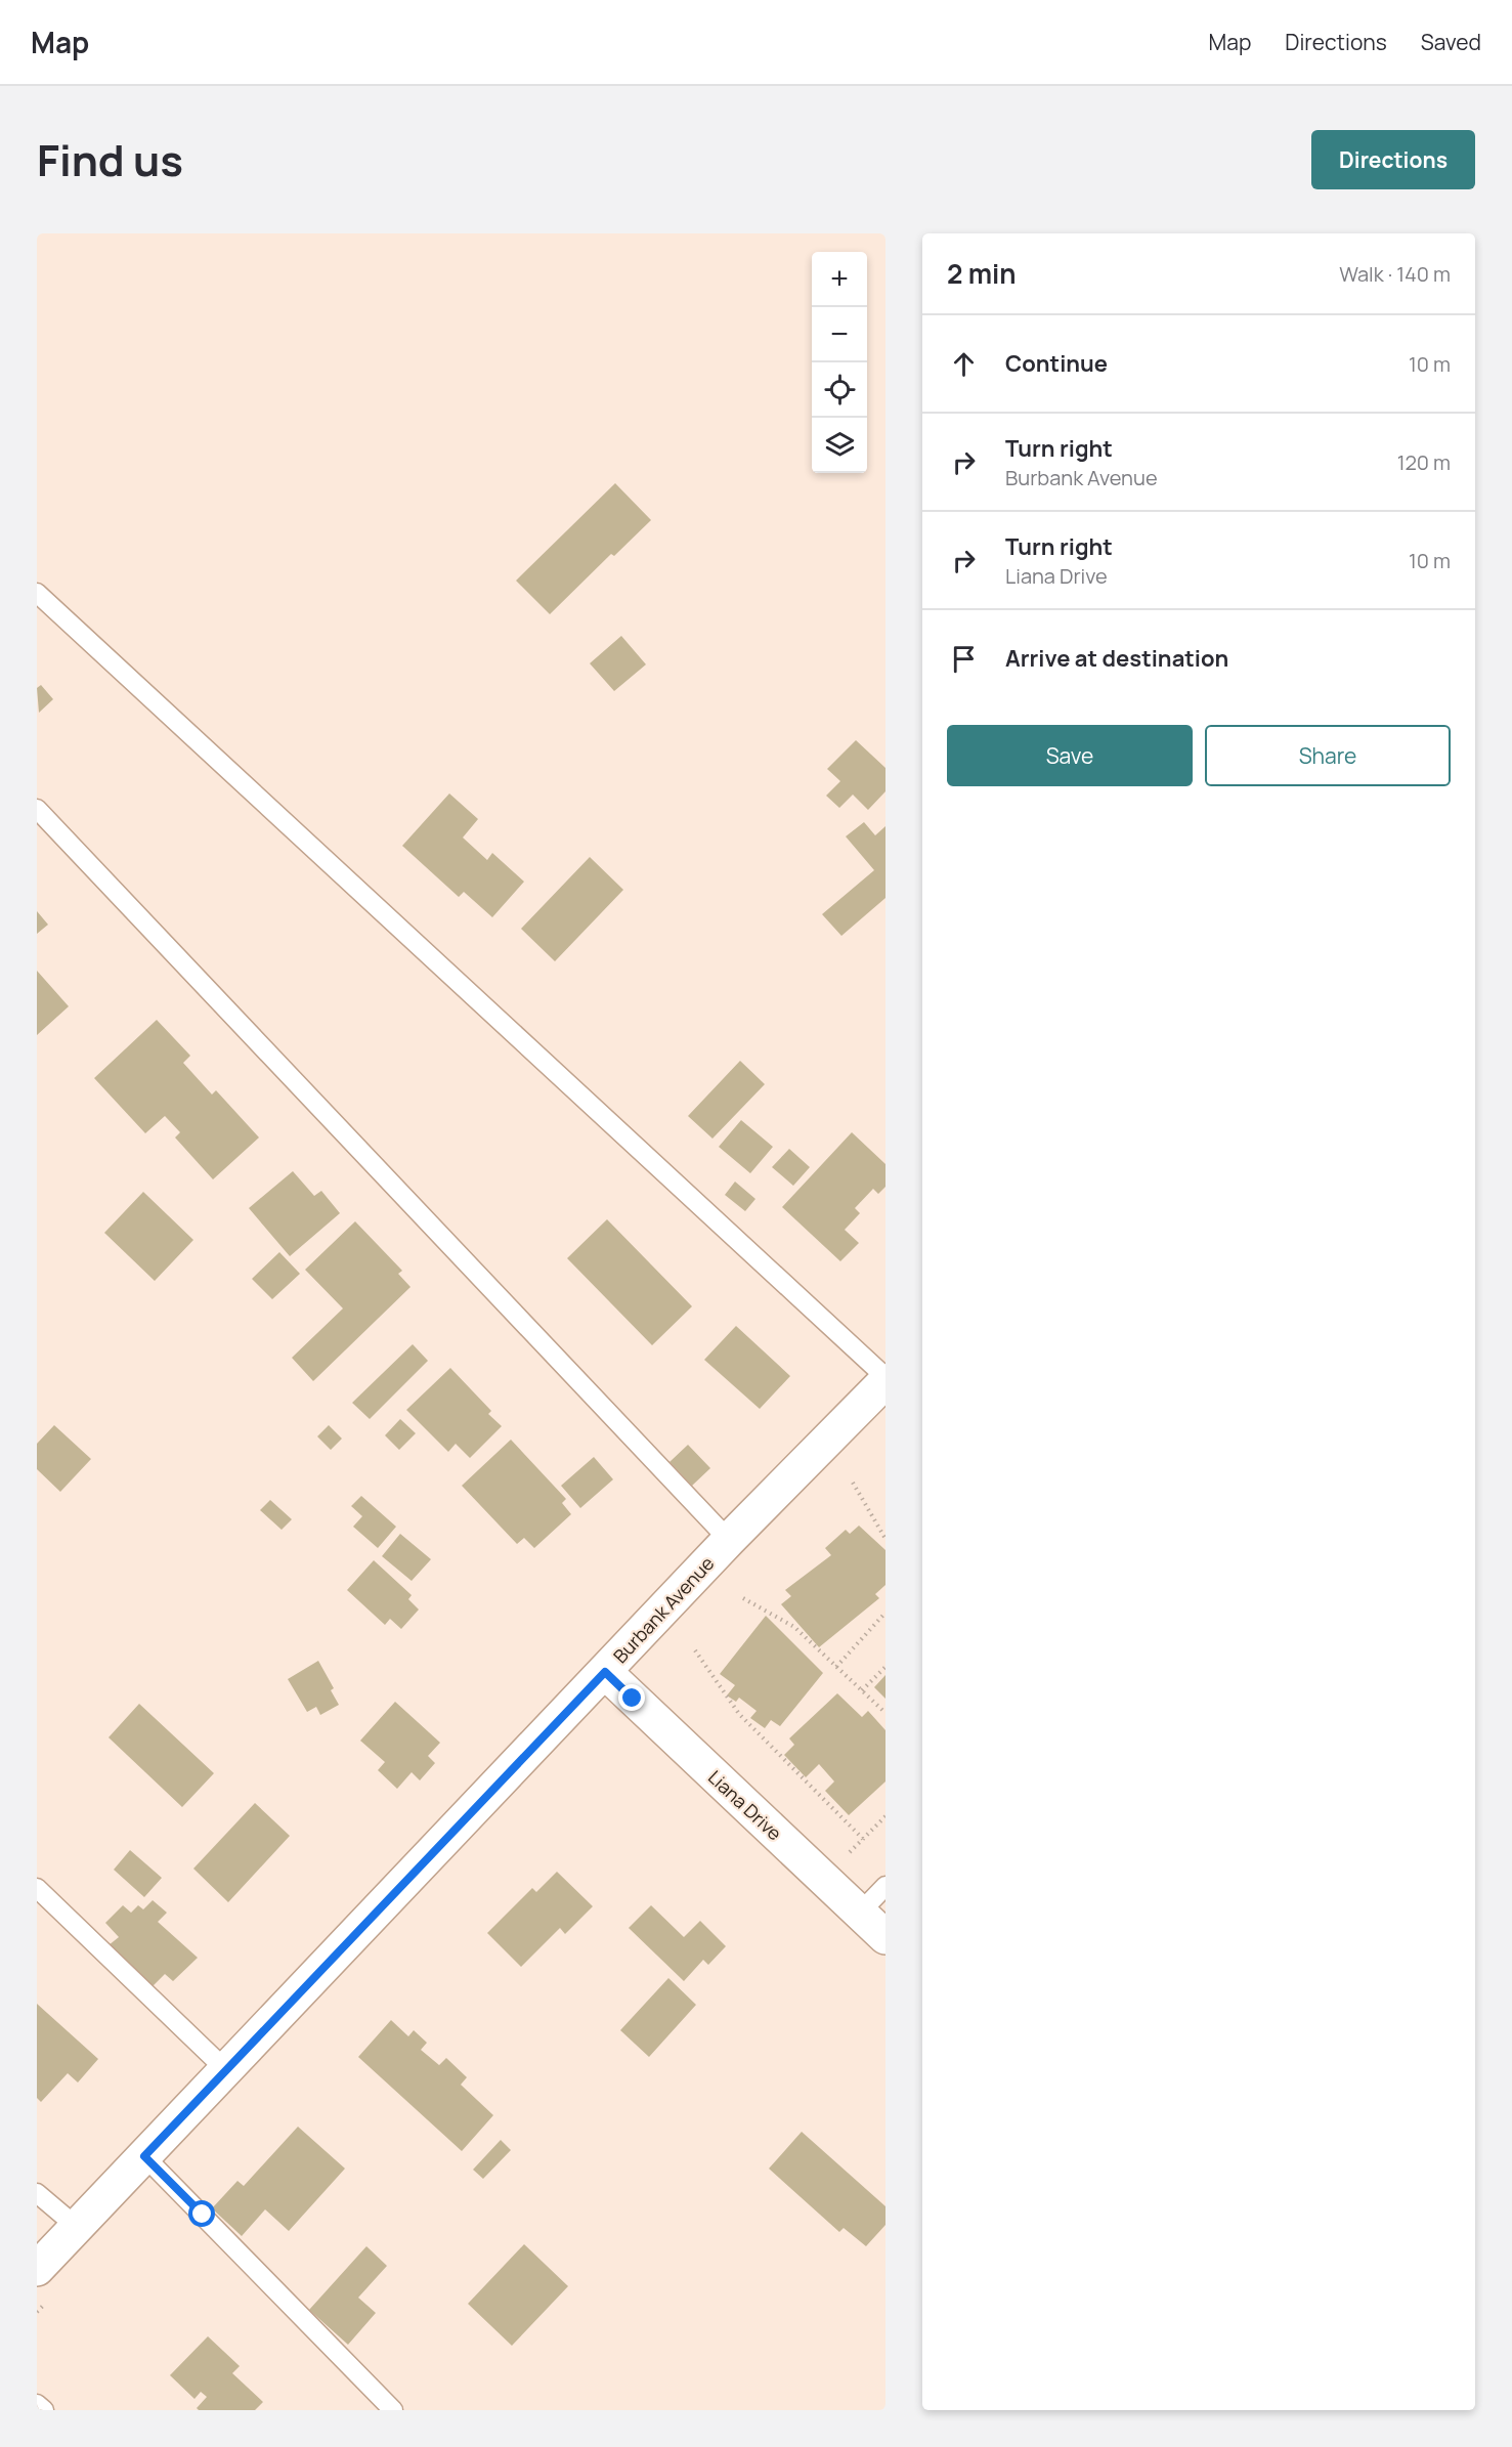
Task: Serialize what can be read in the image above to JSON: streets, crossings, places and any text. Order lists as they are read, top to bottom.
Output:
{
  "streets": {
    "street": ["Burbank Avenue", "Liana Drive"]
  },
  "crossings": [
    ["Burbank Avenue", "Liana Drive"]
  ],
  "page": {
    "header": "Map",
    "nav": ["Map", "Directions", "Saved"],
    "title": "Find us",
    "buttons": [
      "Directions",
      ["Save", "Share"]
    ],
    "heading": ["2 min", "Walk · 140 m"],
    "map_buttons": ["+", "−"],
    "list": [
      ["Continue", "10 m"],
      ["Turn right", "Burbank Avenue", "120 m"],
      ["Turn right", "Liana Drive", "10 m"],
      "Arrive at destination"
    ]
  }
}
